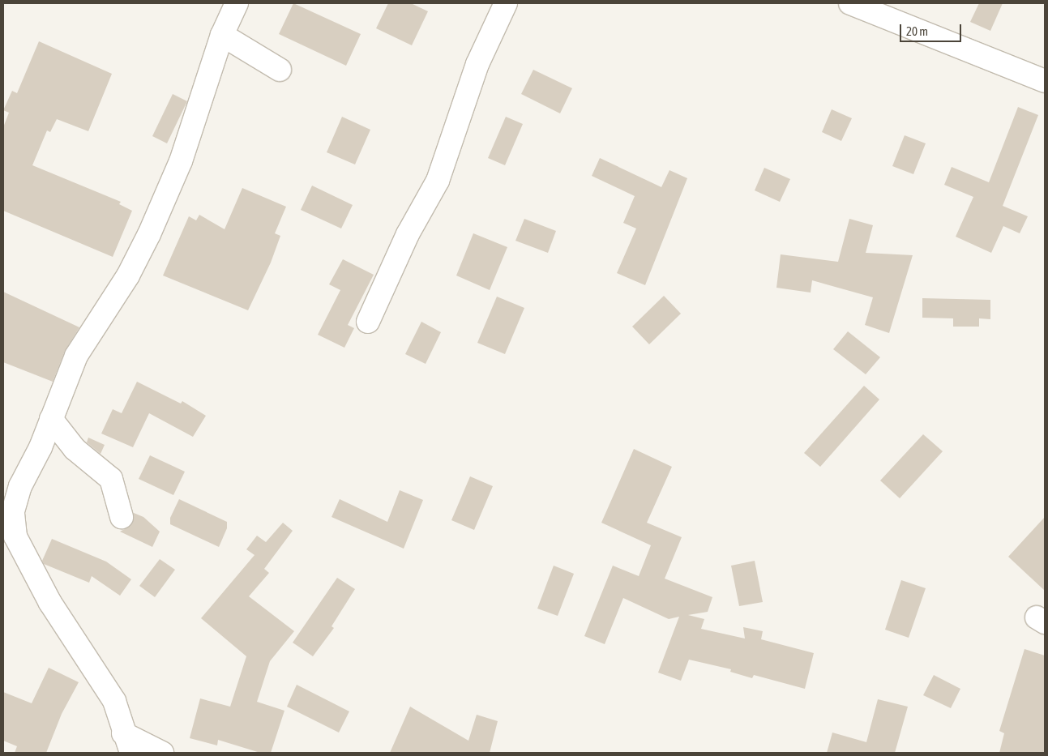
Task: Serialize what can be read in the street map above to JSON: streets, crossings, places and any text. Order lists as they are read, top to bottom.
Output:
{
  "scale_bar": "20 m"
}
